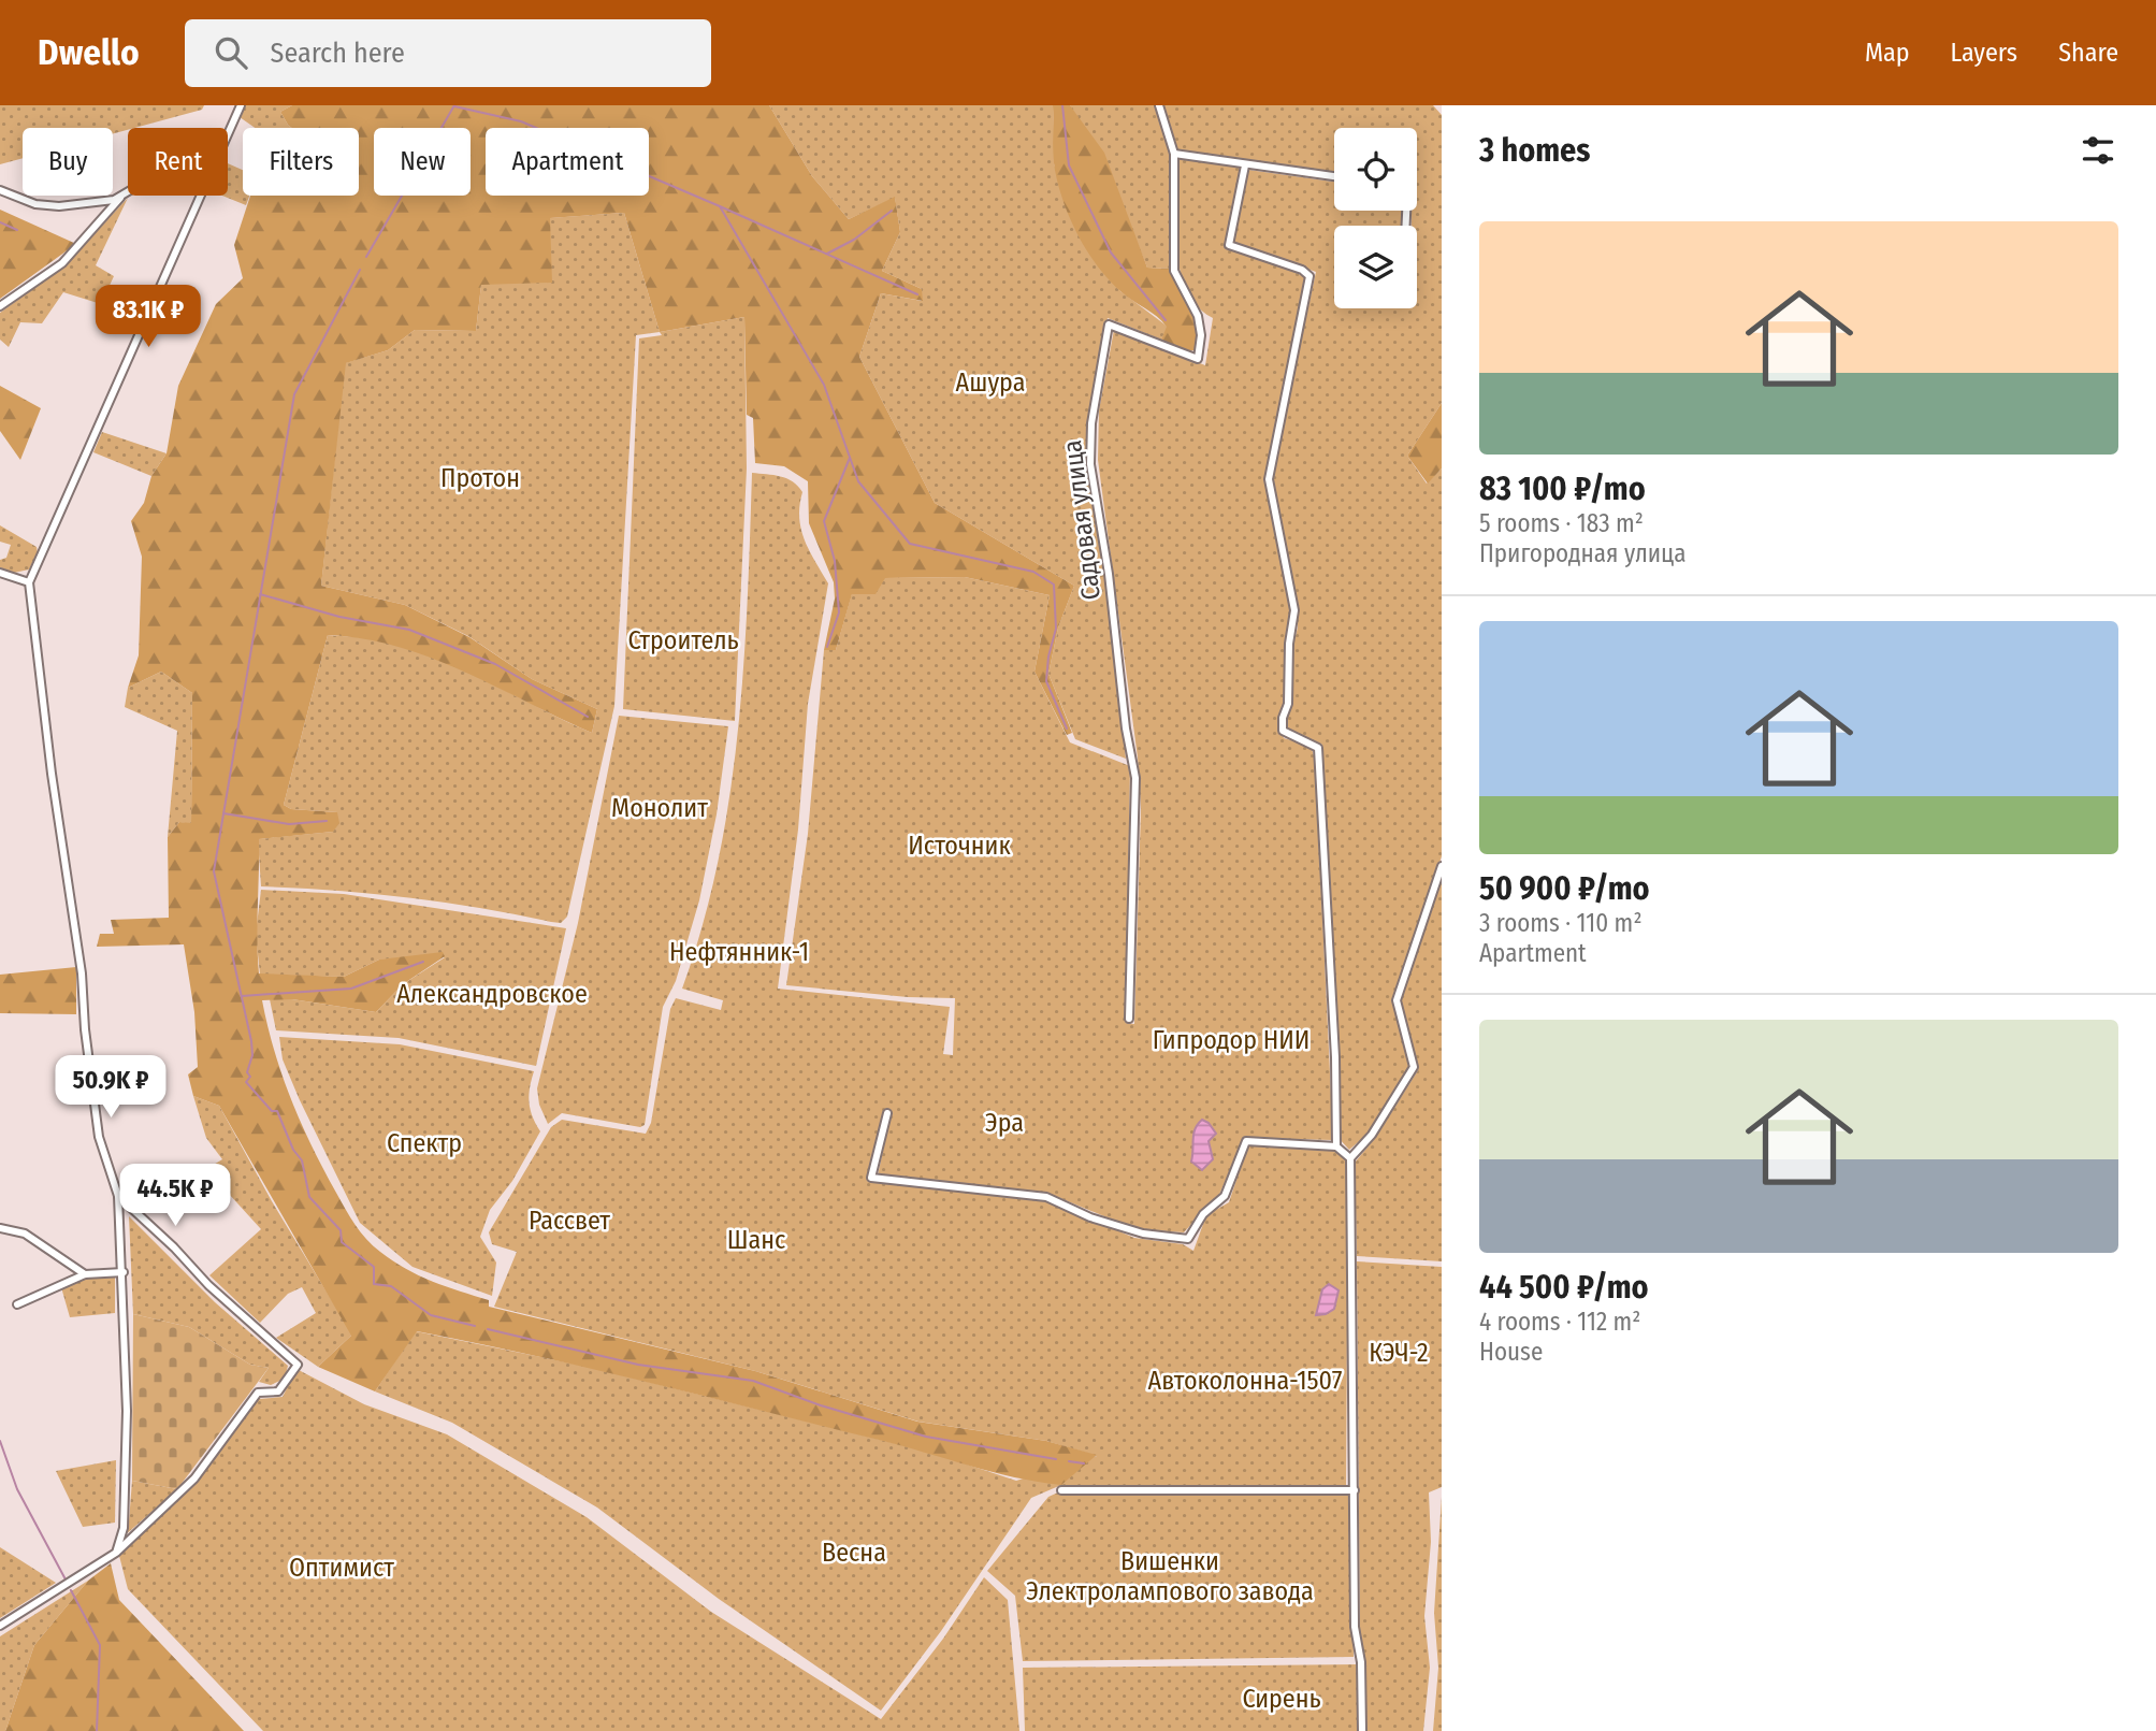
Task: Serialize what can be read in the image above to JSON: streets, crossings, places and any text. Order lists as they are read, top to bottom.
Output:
{
  "streets": {
    "street": ["Садовая улица"]
  },
  "parks": [
    "Ашура",
    "Протон",
    "Строитель",
    "Монолит",
    "Источник",
    "Нефтянник-1",
    "Александровское",
    "Гипродор НИИ",
    "Эра",
    "Спектр",
    "Рассвет",
    "Шанс",
    "КЭЧ-2",
    "Автоколонна-1507",
    "Весна",
    "Вишенки Электролампового завода",
    "Оптимист",
    "Сирень"
  ],
  "page": {
    "header": "Dwello",
    "search": "Search here",
    "nav": ["Map", "Layers", "Share"],
    "heading": "3 homes",
    "chip": [
      "Buy",
      "Rent",
      "Filters",
      "New",
      "Apartment"
    ],
    "list": [
      {
        "name": "83 100 ₽/mo",
        "note": "5 rooms · 183 m² · Пригородная улица"
      },
      {
        "name": "50 900 ₽/mo",
        "note": "3 rooms · 110 m² · Apartment"
      },
      {
        "name": "44 500 ₽/mo",
        "note": "4 rooms · 112 m² · House"
      }
    ],
    "price": ["83.1K ₽", "50.9K ₽", "44.5K ₽"]
  }
}
